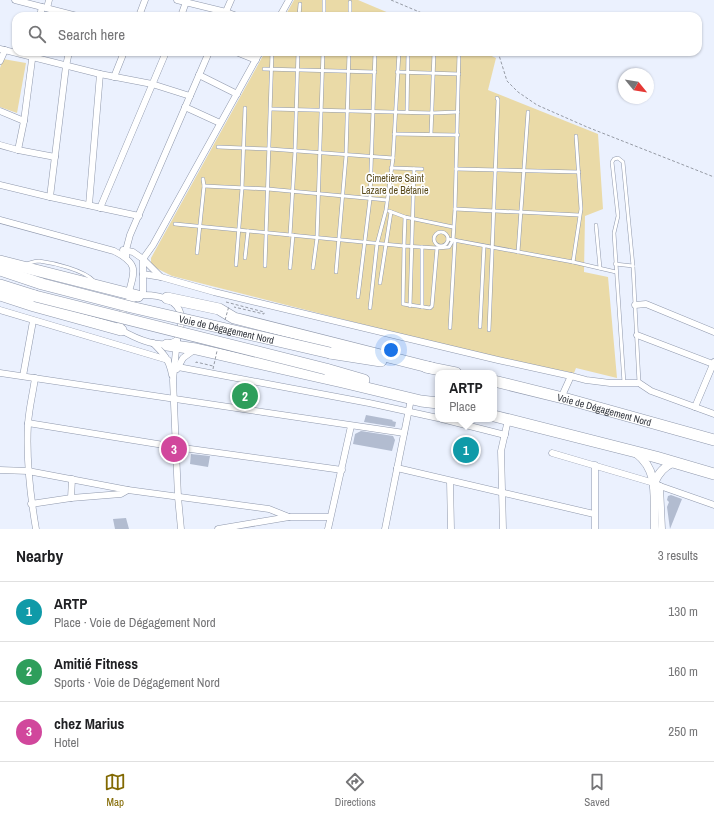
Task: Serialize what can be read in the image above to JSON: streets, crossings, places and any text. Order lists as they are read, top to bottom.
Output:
{
  "streets": {
    "highway": ["Voie de Dégagement Nord"]
  },
  "parks": ["Cimetière Saint Lazare de Bétanie"],
  "north": "bottom right",
  "page": {
    "search": "Search here",
    "popup": ["ARTP", "Place"],
    "pins": ["2", "3", "1"],
    "heading": ["Nearby", "3 results"],
    "list": [
      {
        "mark": "1",
        "name": "ARTP",
        "note": "Place · Voie de Dégagement Nord",
        "value": "130 m"
      },
      {
        "mark": "2",
        "name": "Amitié Fitness",
        "note": "Sports · Voie de Dégagement Nord",
        "value": "160 m"
      },
      {
        "mark": "3",
        "name": "chez Marius",
        "note": "Hotel",
        "value": "250 m"
      }
    ],
    "nav": ["Map", "Directions", "Saved"]
  }
}
